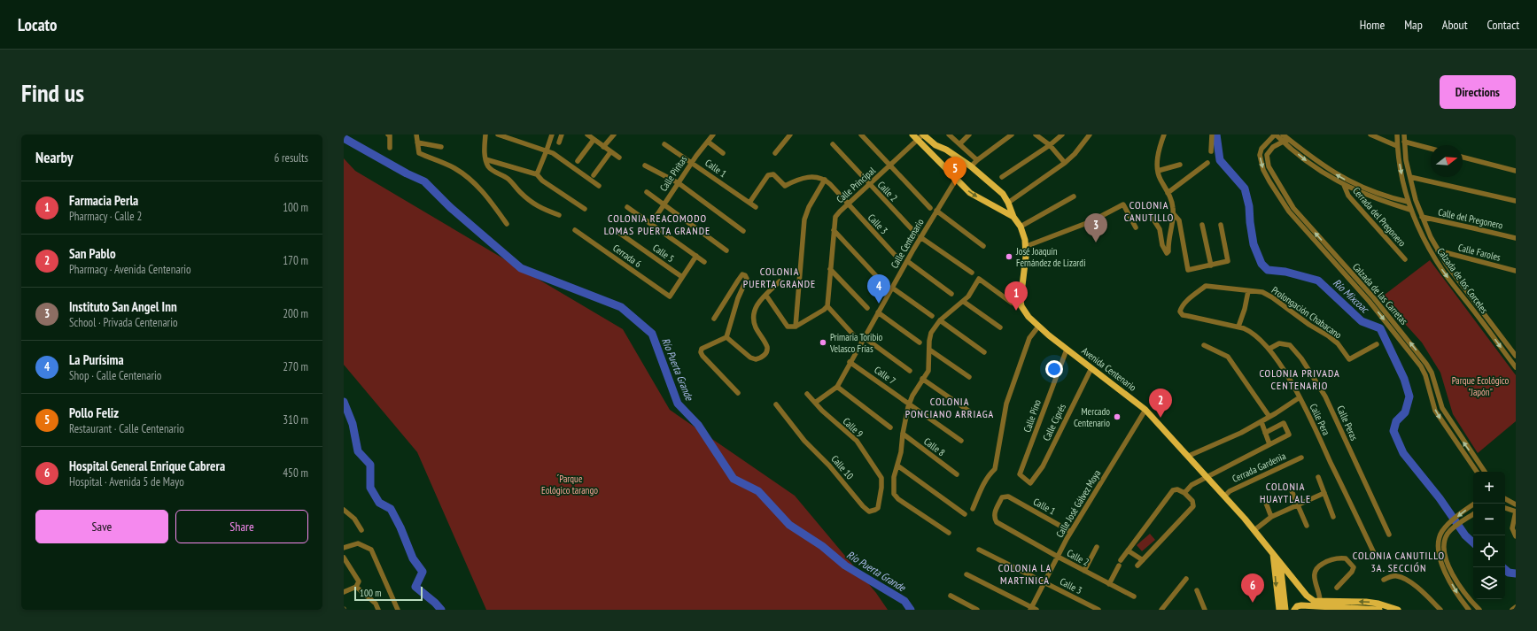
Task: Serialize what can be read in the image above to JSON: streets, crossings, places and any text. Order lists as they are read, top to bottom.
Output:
{
  "streets": {
    "main road": ["Avenida Centenario"],
    "street": [
      "Calle 1",
      "Calle Piritas",
      "Calle Principal",
      "Calle 2",
      "Cerrada del Pregonero",
      "Calle del Pregonero",
      "Calle 3",
      "Calle Centenario",
      "Calle Faroles",
      "Calle 5",
      "Cerrada 6",
      "Calzada de los Corceles",
      "Calzada de las Carretas",
      "Prolongación Chabacano",
      "Calle 7",
      "Calle Pino",
      "Calle Pera",
      "Calle Ciprés",
      "Calle Peras",
      "Calle 9",
      "Calle 8",
      "Calle 10",
      "Cerrada Gardenia",
      "Calle José Gálvez Moya"
    ]
  },
  "crossings": [
    ["Calle 1", "Calle Piritas"],
    ["Calle 1", "Calle 2"],
    ["Calle 1", "Calle José Gálvez Moya"],
    ["Calle Principal", "Calle 2"],
    ["Calle Principal", "Calle 3"],
    ["Calle 2", "Calle José Gálvez Moya"],
    ["Calle del Pregonero", "Calzada de los Corceles"],
    ["Calle 3", "Calle José Gálvez Moya"],
    ["Calle Centenario", "Calle 7"],
    ["Calle Centenario", "Calle 9"],
    ["Calle Faroles", "Calzada de los Corceles"],
    ["Calle 5", "Cerrada 6"],
    ["Prolongación Chabacano", "Calle Pera"],
    ["Avenida Centenario", "Calle Pino"],
    ["Avenida Centenario", "Calle Ciprés"],
    ["Avenida Centenario", "Cerrada Gardenia"],
    ["Avenida Centenario", "Calle José Gálvez Moya"],
    ["Calle Pino", "Calle Ciprés"],
    ["Calle Pera", "Calle Peras"],
    ["Calle 9", "Calle 10"]
  ],
  "districts": [
    "COLONIA CANUTILLO",
    "COLONIA REACOMODO LOMAS PUERTA GRANDE",
    "COLONIA PUERTA GRANDE",
    "COLONIA PRIVADA CENTENARIO",
    "COLONIA PONCIANO ARRIAGA",
    "COLONIA HUAYTLALE",
    "COLONIA CANUTILLO 3A. SECCIÓN",
    "COLONIA LA MARTINICA"
  ],
  "water": ["Río Mixcoac", "Río Puerta Grande"],
  "parks": ["Parque Ecológico \"Japón\"", "´Parque Eológico tarango"],
  "places": ["José Joaquín Fernández de Lizardi", "Primaria Toribio Velasco Frías", "Mercado Centenario"],
  "scale_bar": "100 m",
  "north": "right",
  "page": {
    "header": "Locato",
    "nav": [
      "Home",
      "Map",
      "About",
      "Contact"
    ],
    "buttons": [
      "Directions",
      ["Save", "Share"]
    ],
    "title": "Find us",
    "heading": ["Nearby", "6 results"],
    "pins": [
      "5",
      "3",
      "4",
      "1",
      "2",
      "6"
    ],
    "list": [
      {
        "mark": "1",
        "name": "Farmacia Perla",
        "note": "Pharmacy · Calle 2",
        "value": "100 m"
      },
      {
        "mark": "2",
        "name": "San Pablo",
        "note": "Pharmacy · Avenida Centenario",
        "value": "170 m"
      },
      {
        "mark": "3",
        "name": "Instituto San Angel Inn",
        "note": "School · Privada Centenario",
        "value": "200 m"
      },
      {
        "mark": "4",
        "name": "La Purísima",
        "note": "Shop · Calle Centenario",
        "value": "270 m"
      },
      {
        "mark": "5",
        "name": "Pollo Feliz",
        "note": "Restaurant · Calle Centenario",
        "value": "310 m"
      },
      {
        "mark": "6",
        "name": "Hospital General Enrique Cabrera",
        "note": "Hospital · Avenida 5 de Mayo",
        "value": "450 m"
      }
    ],
    "map_buttons": ["+", "−"],
    "scale": "100 m"
  }
}
